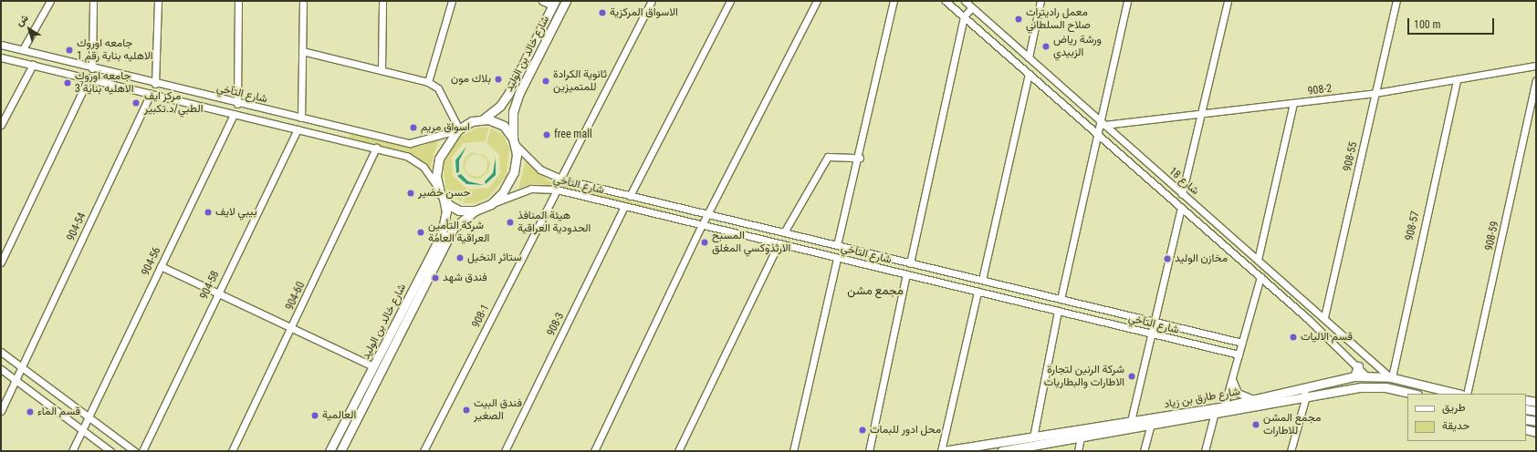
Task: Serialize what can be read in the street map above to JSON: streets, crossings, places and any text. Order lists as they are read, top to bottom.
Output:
{
  "streets": {
    "main road": ["شارع خالد بن الوليد", "شارع طارق بن زياد"],
    "street": [
      "908-2",
      "شارع التآخي",
      "908-55",
      "شارع 18",
      "908-57",
      "904-54",
      "908-59",
      "904-56",
      "904-58",
      "904-60",
      "908-1",
      "908-3"
    ]
  },
  "crossings": [
    ["شارع خالد بن الوليد", "شارع التآخي"],
    ["908-2", "908-55"],
    ["908-2", "شارع 18"],
    ["908-2", "908-57"],
    ["شارع التآخي", "904-54"],
    ["شارع التآخي", "904-56"],
    ["شارع التآخي", "904-58"],
    ["شارع التآخي", "904-60"],
    ["شارع التآخي", "908-1"],
    ["شارع التآخي", "908-3"],
    ["908-55", "شارع 18"],
    ["شارع 18", "908-57"],
    ["شارع 18", "شارع طارق بن زياد"],
    ["908-57", "شارع طارق بن زياد"]
  ],
  "districts": ["مجمع مشن"],
  "places": [
    "الاسواق المركزية",
    "معمل راديترات صلاح السلطاني",
    "ورشة رياض الزبيدي",
    "جامعه اوروك الاهليه بناية رقم 1",
    "بلاك مون",
    "ثانوية الكرادة للمتميزين",
    "جامعه اوروك الاهليه بناية 3",
    "مركز ايف الطبي/د.تكبير",
    "اسواق مريم",
    "free mall",
    "حسن خضير",
    "بيبي لايف",
    "هيئة المنافذ الحدودية العراقية",
    "شركة التأمين العراقية العامة",
    "المسبح الارثذوكسي المغلق",
    "ستائر النخيل",
    "مخازن الوليد",
    "فندق شهد",
    "قسم الاليات",
    "شركة الرنين لتجارة الاطارات والبطاريات",
    "فندق البيت الصغير",
    "قسم الماء",
    "العالمية",
    "مجمع المشن للاطارات",
    "محل ادور للبمات"
  ],
  "legend": ["طريق", "حديقة"],
  "scale_bar": "100 m",
  "north": "top left"
}
